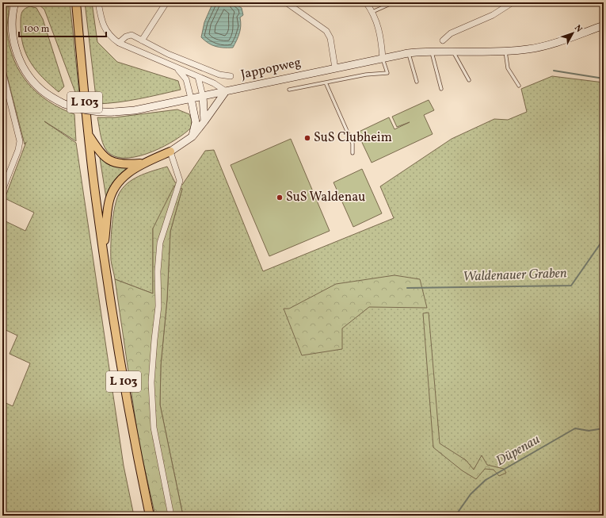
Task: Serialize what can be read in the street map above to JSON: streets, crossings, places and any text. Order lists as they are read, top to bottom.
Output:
{
  "streets": {
    "main road": ["L 103"],
    "street": ["Jappopweg"]
  },
  "water": ["Waldenauer Graben", "Düpenau"],
  "places": ["SuS Clubheim", "SuS Waldenau"],
  "scale_bar": "100 m",
  "north": "top right"
}
